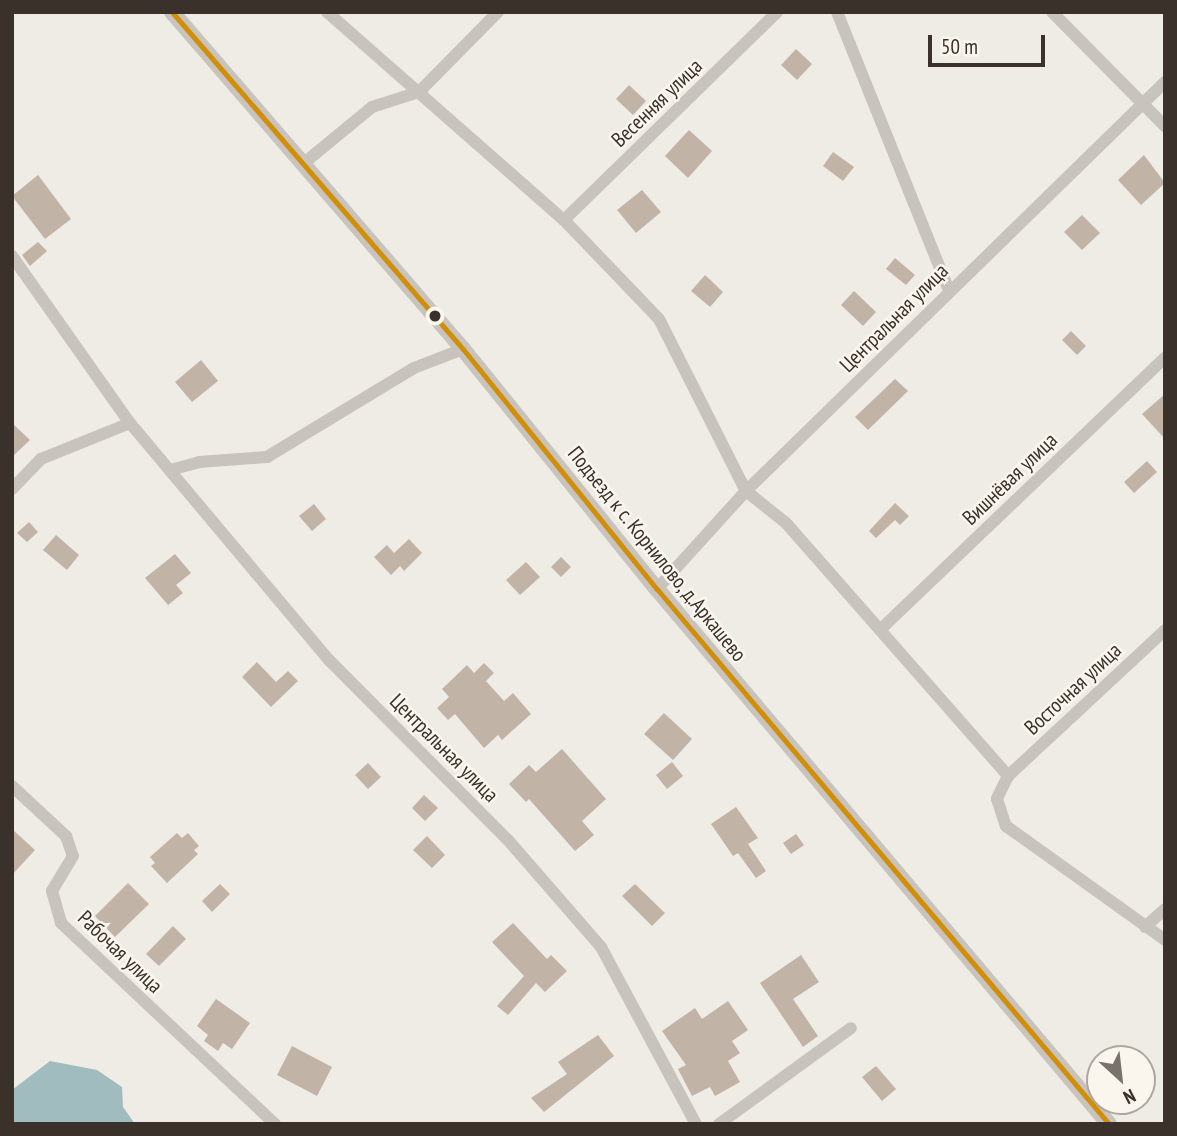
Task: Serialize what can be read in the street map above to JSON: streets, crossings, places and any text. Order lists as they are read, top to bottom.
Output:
{
  "streets": {
    "street": [
      "Весенняя улица",
      "Центральная улица",
      "Вишнёвая улица",
      "Подъезд к с. Корнилово, д.Аркашево",
      "Восточная улица",
      "Рабочая улица"
    ]
  },
  "crossings": [
    ["Центральная улица", "Подъезд к с. Корнилово, д.Аркашево"]
  ],
  "scale_bar": "50 m",
  "north": "bottom right"
}
